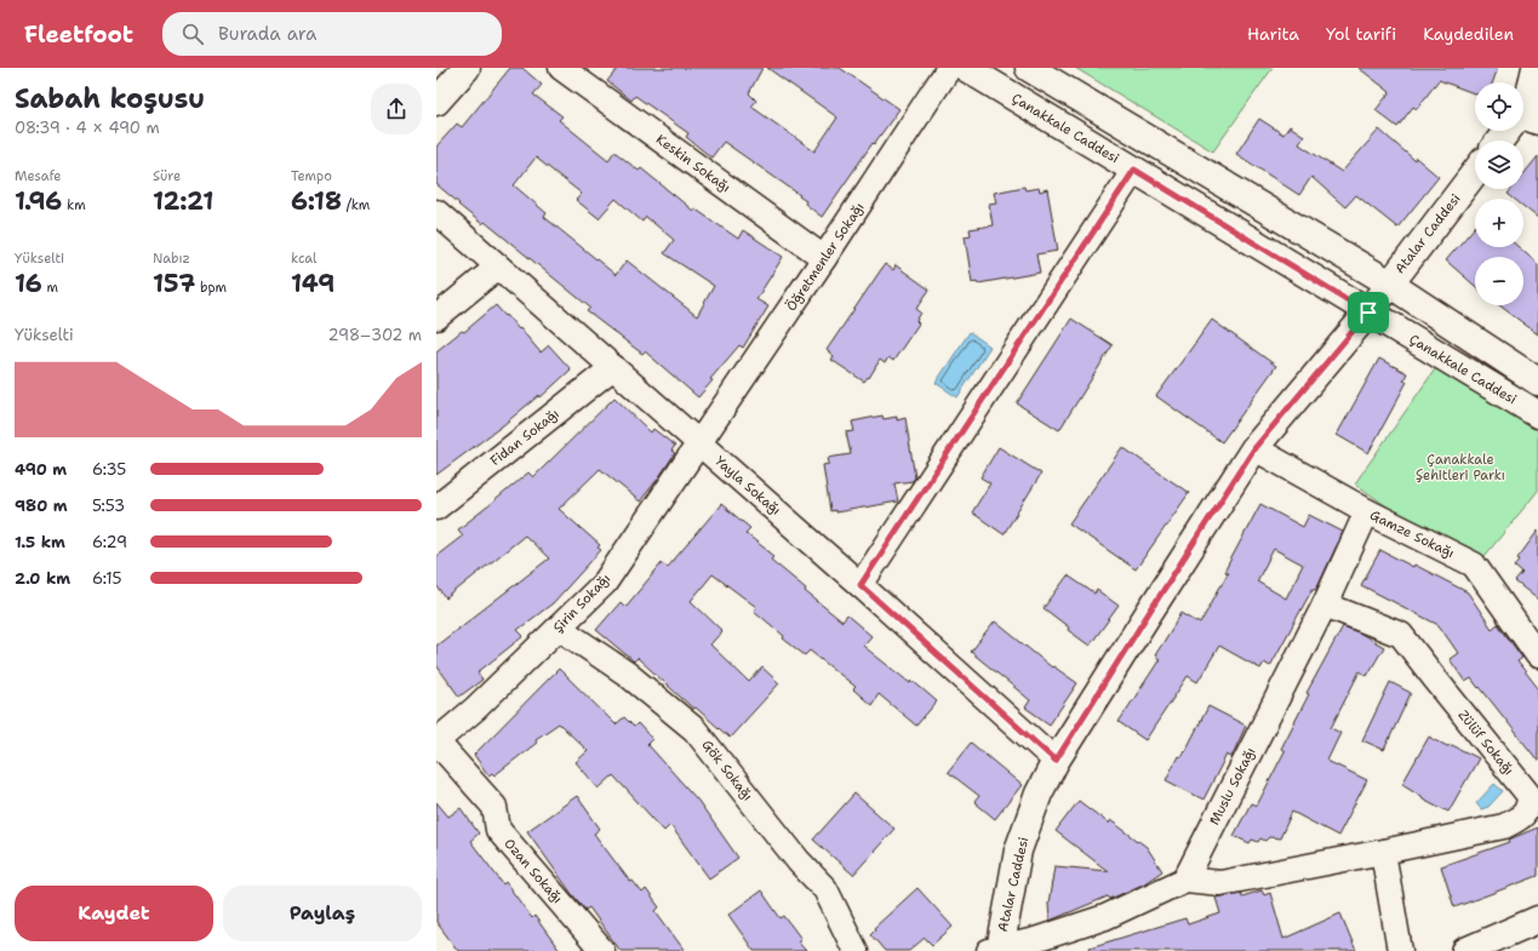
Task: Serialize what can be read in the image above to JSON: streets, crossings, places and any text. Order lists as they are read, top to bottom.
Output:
{
  "streets": {
    "main road": ["Çanakkale Caddesi", "Atalar Caddesi"],
    "street": [
      "Keskin Sokağı",
      "Öğretmenler Sokağı",
      "Fidan Sokağı",
      "Yayla Sokağı",
      "Gamze Sokağı",
      "Şirin Sokağı",
      "Zülüf Sokağı",
      "Gök Sokağı",
      "Muslu Sokağı",
      "Ozan Sokağı"
    ]
  },
  "crossings": [
    ["Çanakkale Caddesi", "Atalar Caddesi"],
    ["Keskin Sokağı", "Öğretmenler Sokağı"],
    ["Atalar Caddesi", "Yayla Sokağı"],
    ["Atalar Caddesi", "Gamze Sokağı"],
    ["Öğretmenler Sokağı", "Yayla Sokağı"],
    ["Öğretmenler Sokağı", "Şirin Sokağı"],
    ["Fidan Sokağı", "Yayla Sokağı"],
    ["Yayla Sokağı", "Şirin Sokağı"],
    ["Gamze Sokağı", "Muslu Sokağı"],
    ["Şirin Sokağı", "Gök Sokağı"],
    ["Şirin Sokağı", "Ozan Sokağı"],
    ["Zülüf Sokağı", "Muslu Sokağı"]
  ],
  "parks": ["Çanakkale Şehitleri Parkı"],
  "page": {
    "header": "Fleetfoot",
    "search": "Burada ara",
    "nav": ["Harita", "Yol tarifi", "Kaydedilen"],
    "heading": ["Sabah koşusu", "08:39 · 4 × 490 m"],
    "map_buttons": ["+", "−"],
    "stats": [
      ["Mesafe", "1.96 km"],
      ["Süre", "12:21"],
      ["Tempo", "6:18 /km"],
      ["Yükselti", "16 m"],
      ["Nabız", "157 bpm"],
      ["kcal", "149"]
    ],
    "chart": ["Yükselti", "298–302 m"],
    "list": [
      {
        "name": "490 m",
        "note": "6:35"
      },
      {
        "name": "980 m",
        "note": "5:53"
      },
      {
        "name": "1.5 km",
        "note": "6:29"
      },
      {
        "name": "2.0 km",
        "note": "6:15"
      }
    ],
    "buttons": ["Kaydet", "Paylaş"]
  }
}
